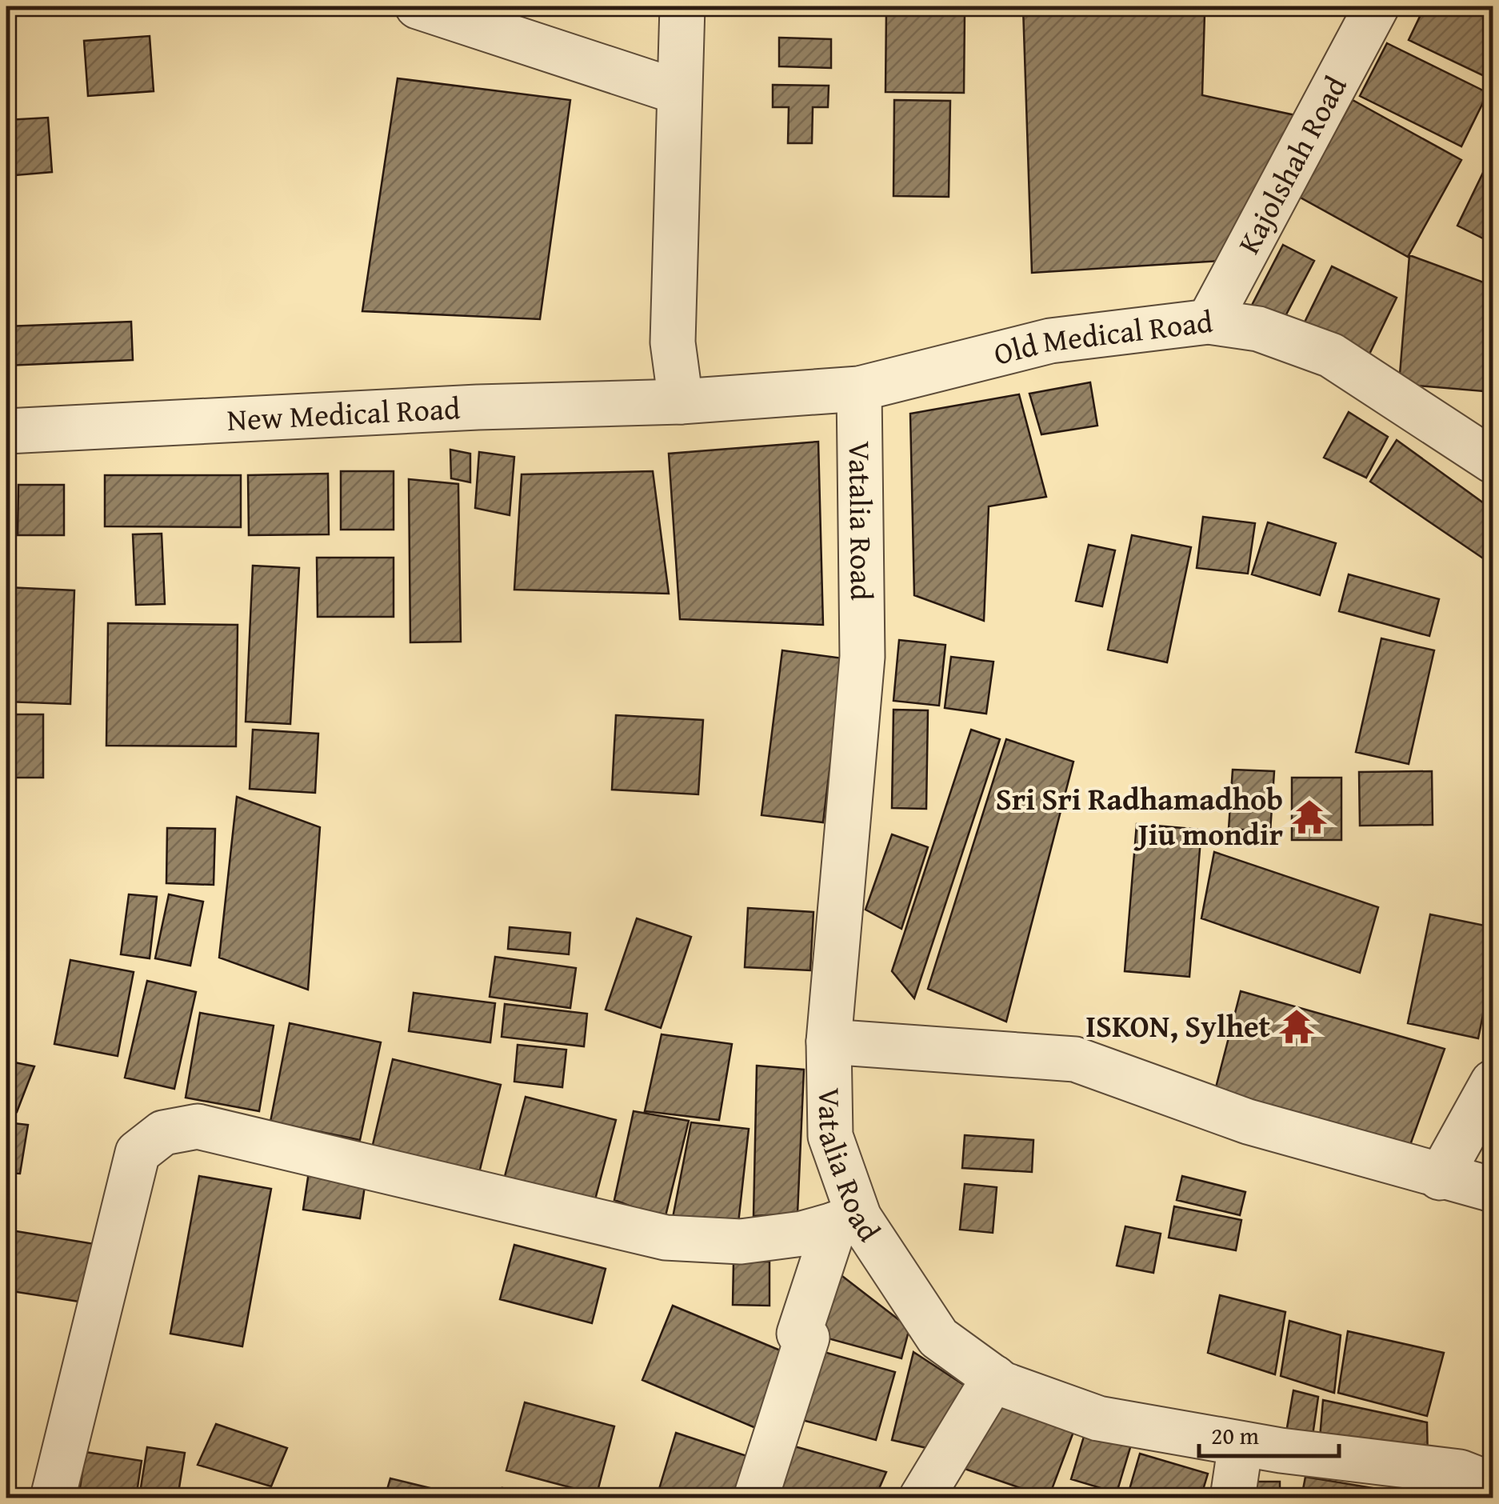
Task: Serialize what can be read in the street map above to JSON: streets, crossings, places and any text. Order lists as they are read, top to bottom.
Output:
{
  "streets": {
    "street": [
      "Kajolshah Road",
      "Old Medical Road",
      "New Medical Road",
      "Vatalia Road"
    ]
  },
  "crossings": [
    ["Kajolshah Road", "Old Medical Road"],
    ["Old Medical Road", "New Medical Road"],
    ["Old Medical Road", "Vatalia Road"]
  ],
  "places": {
    "temple": ["Sri Sri Radhamadhob Jiu mondir", "ISKON, Sylhet"]
  },
  "scale_bar": "20 m"
}
